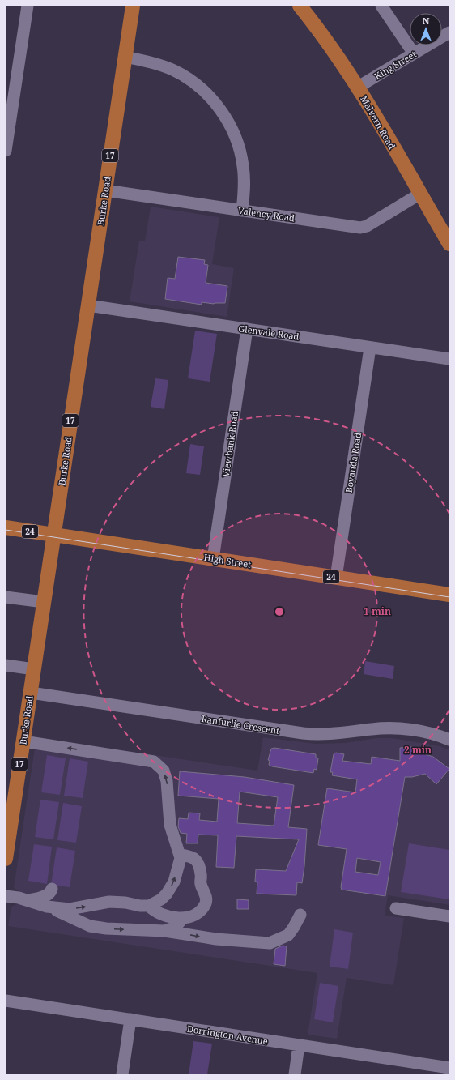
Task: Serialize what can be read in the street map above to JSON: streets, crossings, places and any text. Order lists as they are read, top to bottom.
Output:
{
  "streets": {
    "main road": [
      "Malvern Road",
      "17",
      "Burke Road",
      "24",
      "High Street"
    ],
    "street": [
      "King Street",
      "Valency Road",
      "Glenvale Road",
      "Viewbank Road",
      "Boyanda Road",
      "Ranfurlie Crescent",
      "Dorrington Avenue"
    ]
  },
  "crossings": [
    ["King Street", "Malvern Road"],
    ["Malvern Road", "Valency Road"],
    ["Burke Road", "Valency Road"],
    ["Burke Road", "Glenvale Road"],
    ["Burke Road", "High Street"],
    ["Burke Road", "Ranfurlie Crescent"],
    ["Glenvale Road", "Viewbank Road"],
    ["Glenvale Road", "Boyanda Road"],
    ["Viewbank Road", "High Street"],
    ["Boyanda Road", "High Street"]
  ],
  "north": "top",
  "rings": ["1 min", "2 min"]
}
